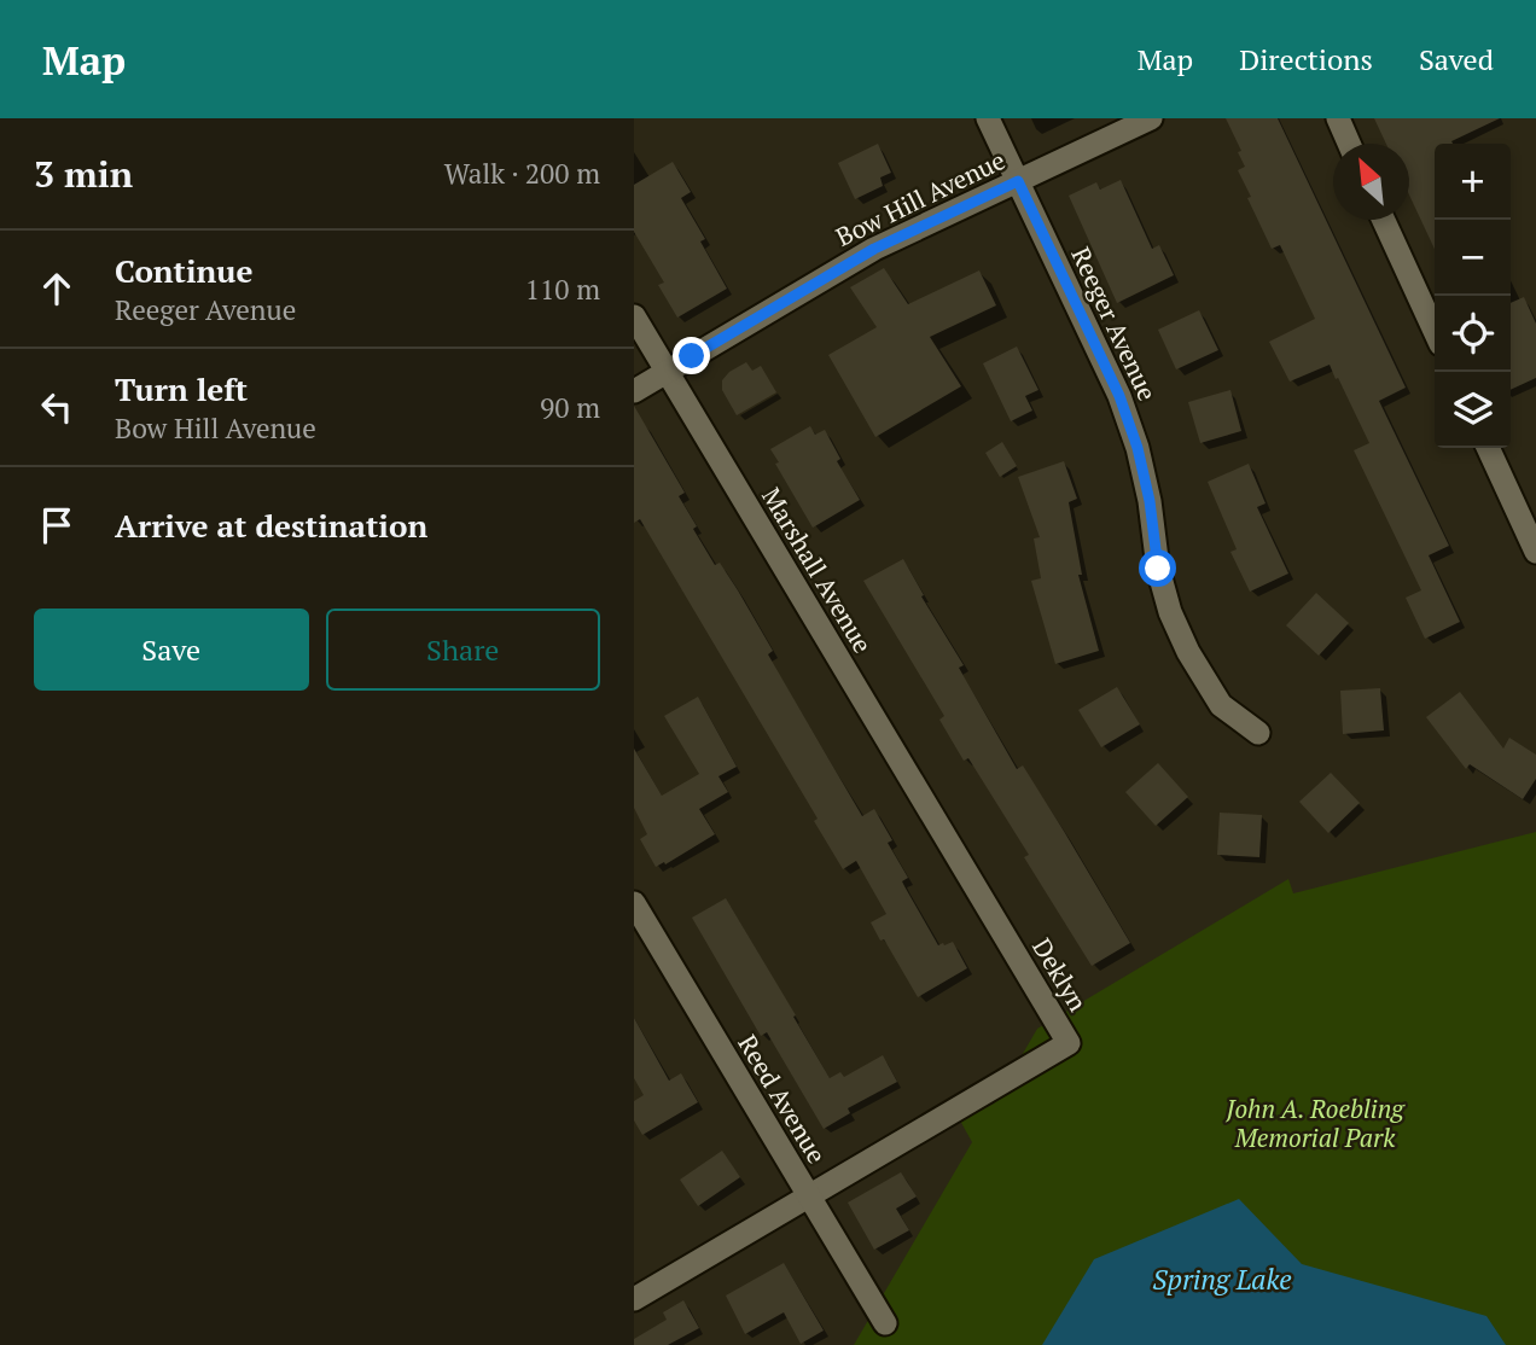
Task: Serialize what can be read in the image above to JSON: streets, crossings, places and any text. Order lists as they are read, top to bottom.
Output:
{
  "streets": {
    "street": [
      "Bow Hill Avenue",
      "Reeger Avenue",
      "Marshall Avenue",
      "Deklyn",
      "Reed Avenue"
    ]
  },
  "crossings": [
    ["Bow Hill Avenue", "Reeger Avenue"],
    ["Bow Hill Avenue", "Marshall Avenue"],
    ["Marshall Avenue", "Deklyn"],
    ["Deklyn", "Reed Avenue"]
  ],
  "water": ["Spring Lake"],
  "parks": ["John A. Roebling Memorial Park"],
  "north": "top left",
  "page": {
    "header": "Map",
    "nav": ["Map", "Directions", "Saved"],
    "heading": ["3 min", "Walk · 200 m"],
    "map_buttons": ["+", "−"],
    "list": [
      ["Continue", "Reeger Avenue", "110 m"],
      ["Turn left", "Bow Hill Avenue", "90 m"],
      "Arrive at destination"
    ],
    "buttons": ["Save", "Share"]
  }
}
